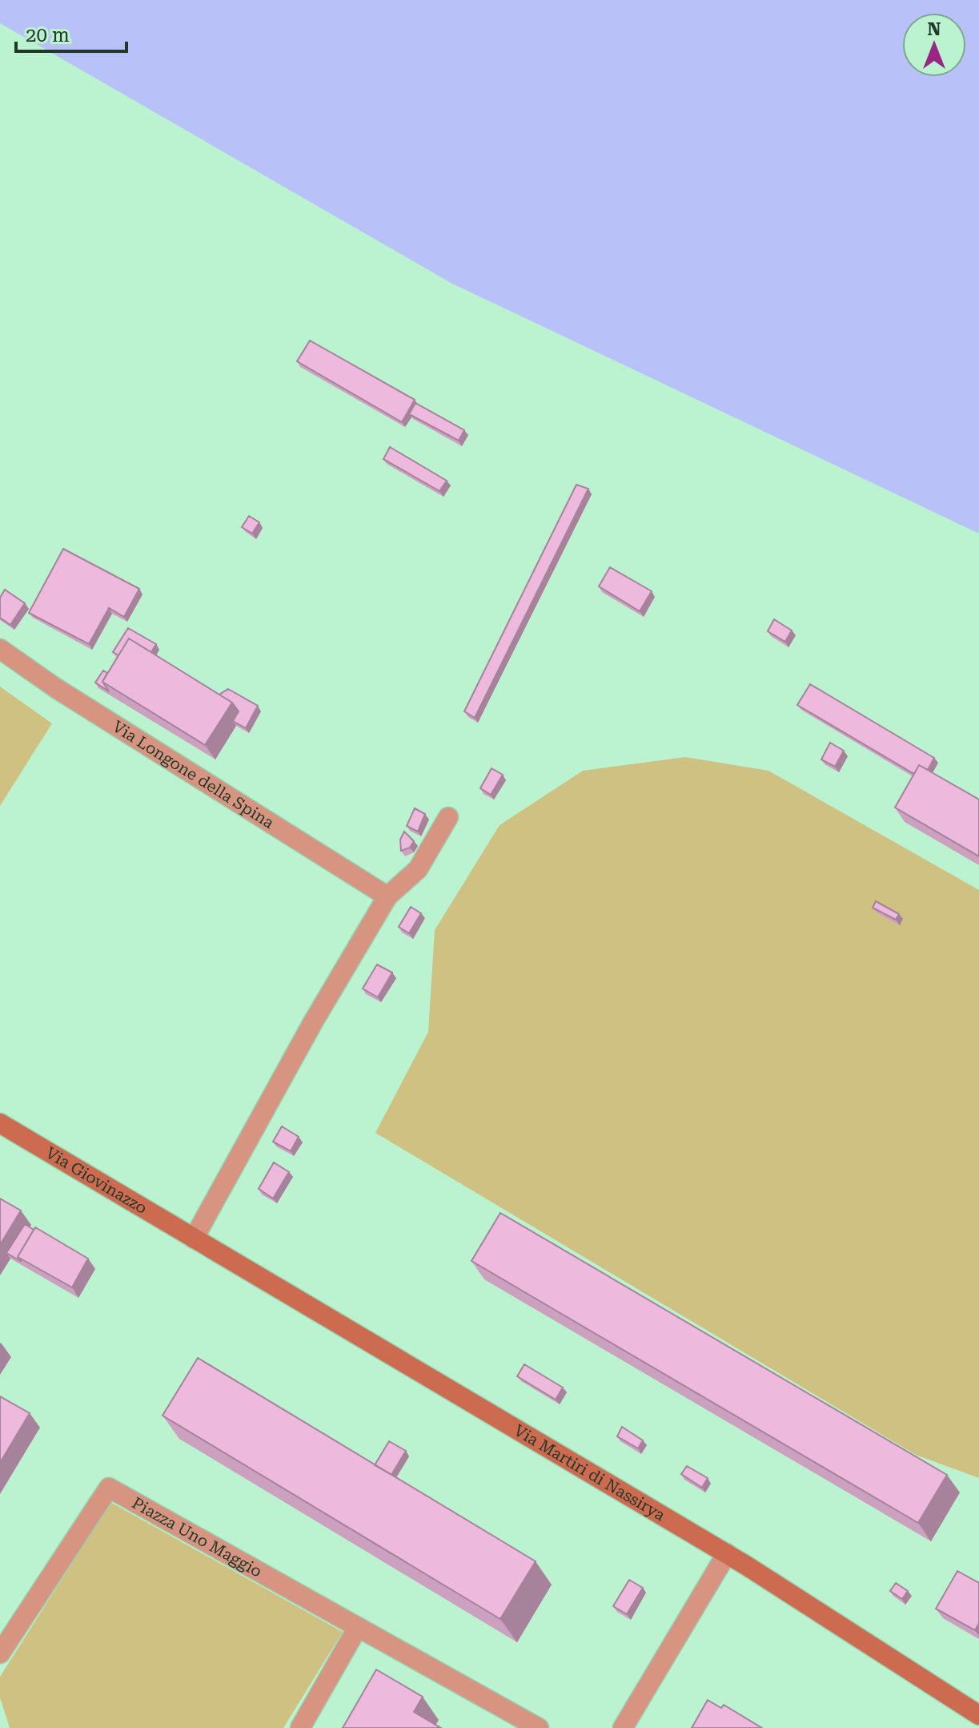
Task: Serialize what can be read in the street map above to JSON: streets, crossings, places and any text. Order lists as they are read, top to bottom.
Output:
{
  "streets": {
    "street": [
      "Via Longone della Spina",
      "Via Giovinazzo",
      "Via Martiri di Nassirya",
      "Piazza Uno Maggio"
    ]
  },
  "crossings": [
    ["Via Giovinazzo", "Via Martiri di Nassirya"]
  ],
  "scale_bar": "20 m",
  "north": "top"
}
